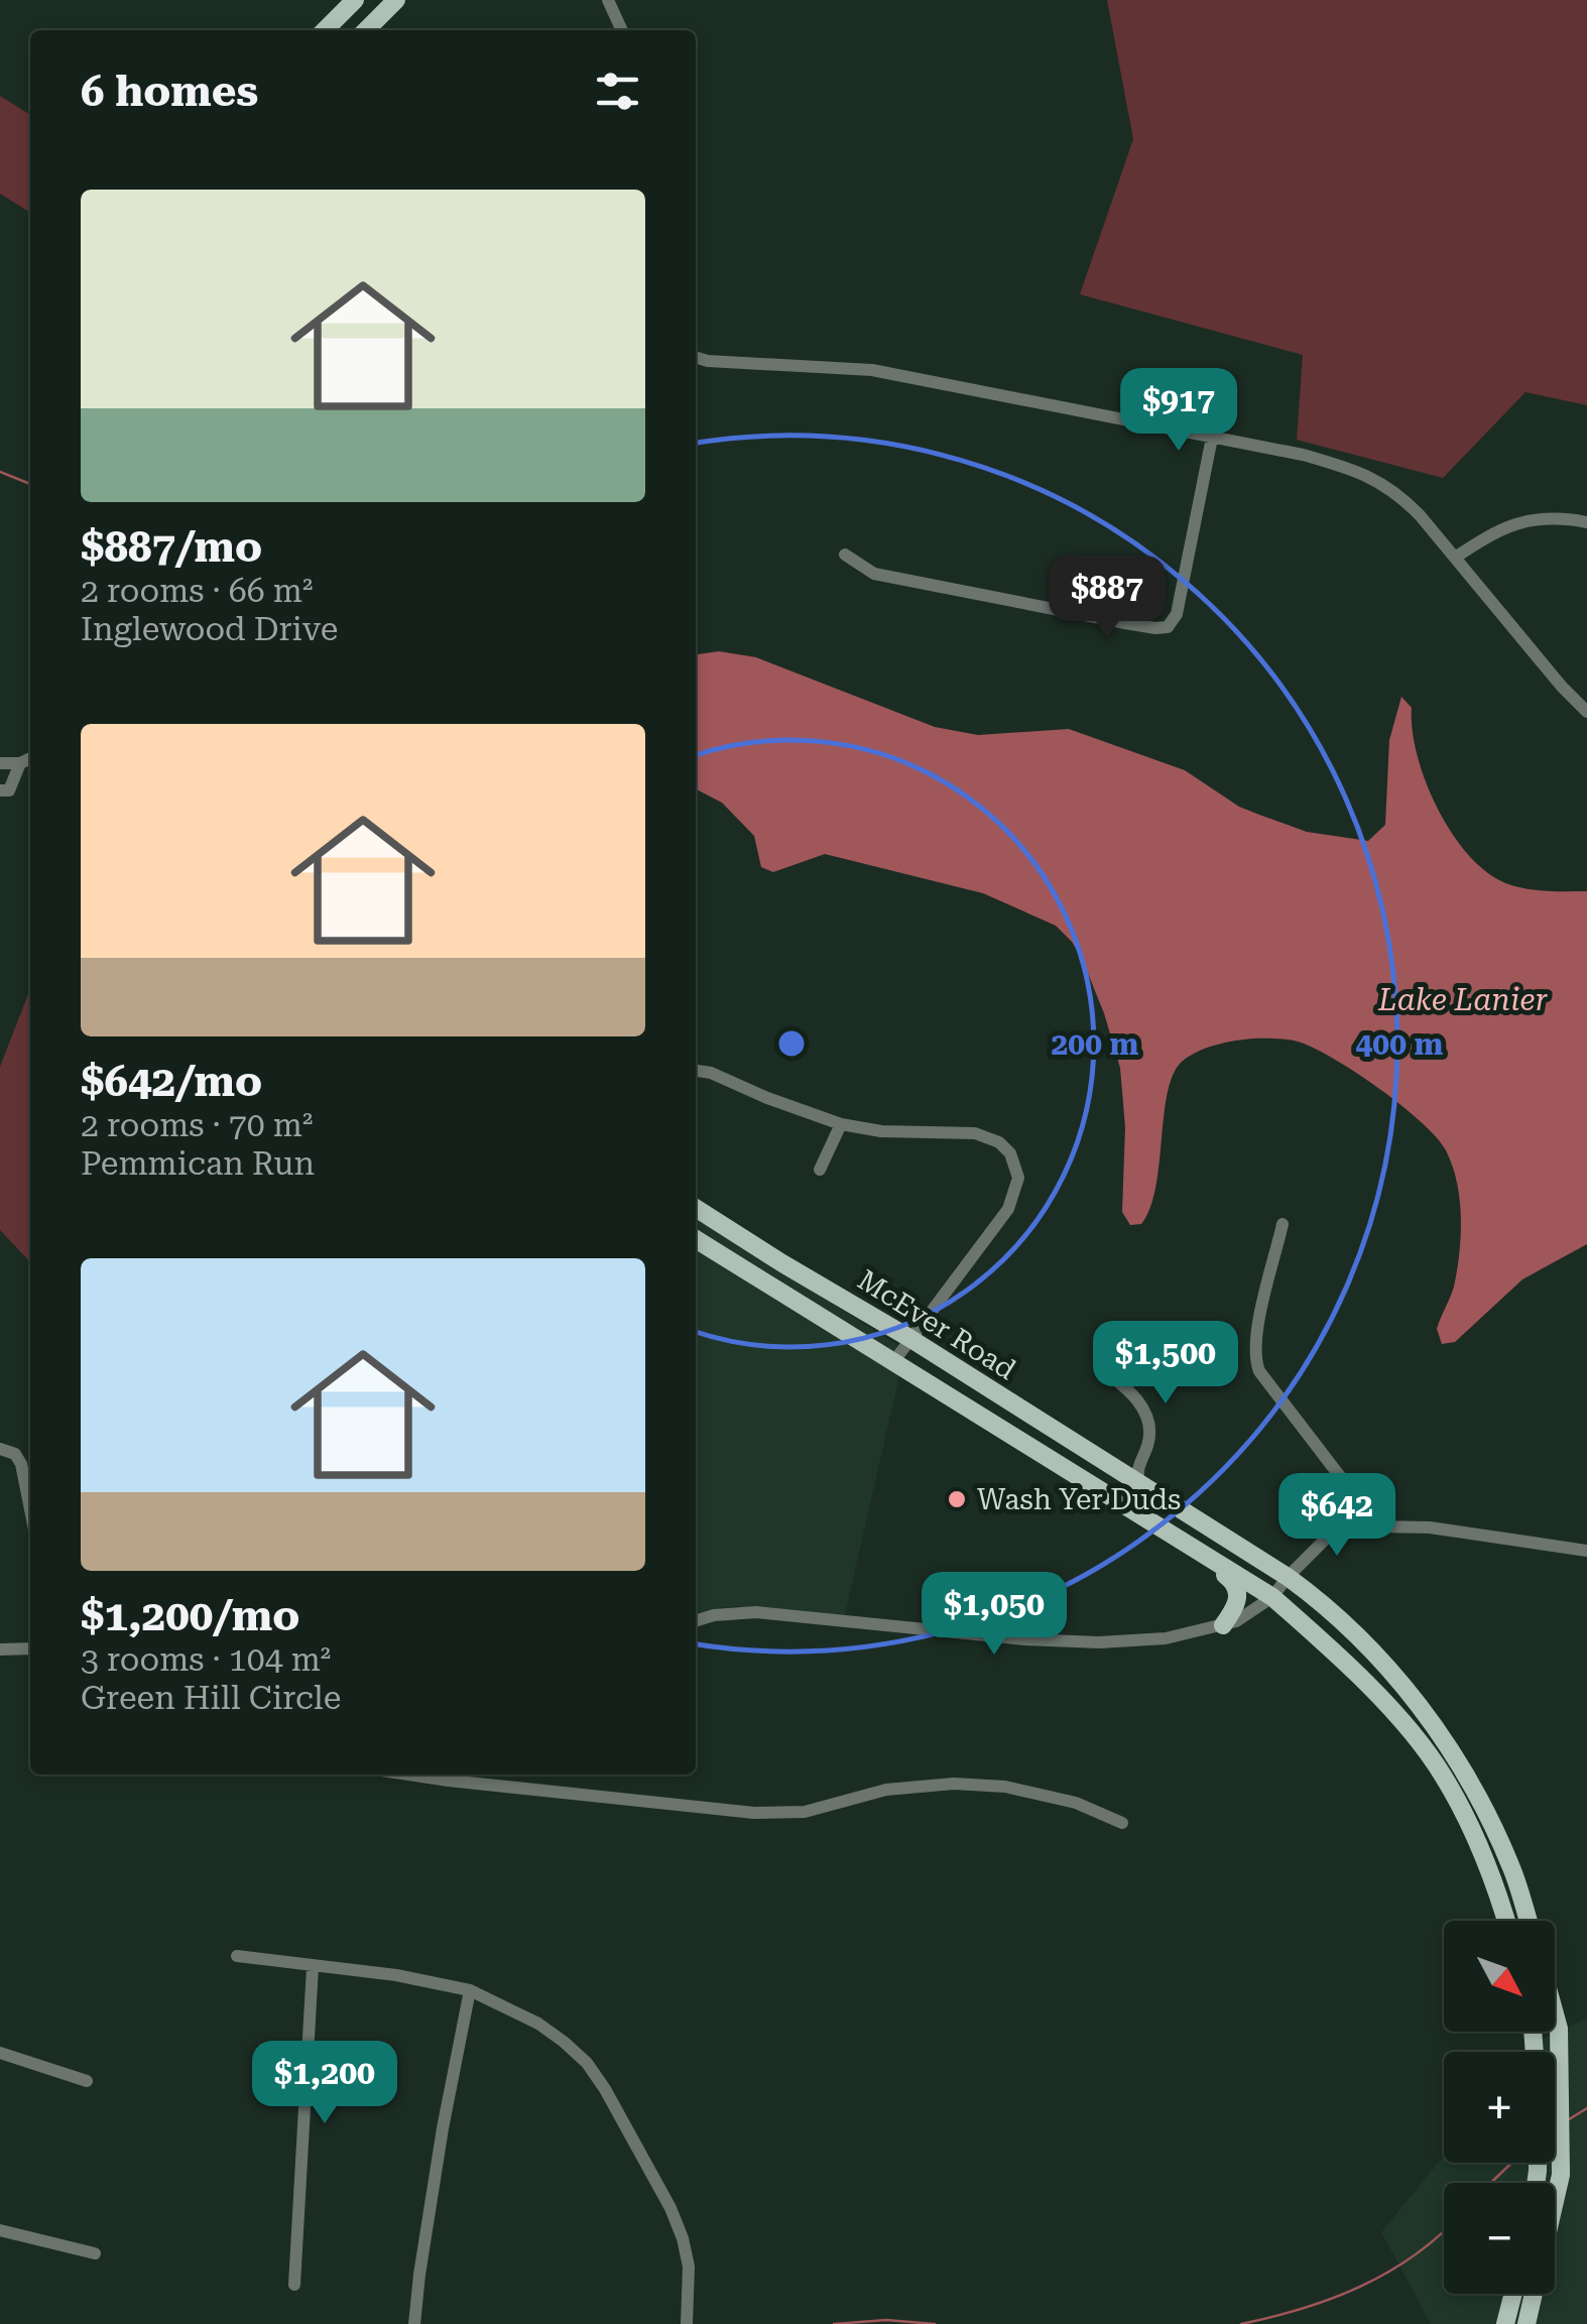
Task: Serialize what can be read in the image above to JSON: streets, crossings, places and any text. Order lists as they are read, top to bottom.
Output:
{
  "streets": {
    "main road": ["McEver Road"]
  },
  "water": ["Lake Lanier"],
  "places": ["Wash Yer Duds"],
  "north": "bottom right",
  "page": {
    "heading": "6 homes",
    "list": [
      {
        "name": "$887/mo",
        "note": "2 rooms · 66 m² · Inglewood Drive"
      },
      {
        "name": "$642/mo",
        "note": "2 rooms · 70 m² · Pemmican Run"
      },
      {
        "name": "$1,200/mo",
        "note": "3 rooms · 104 m² · Green Hill Circle"
      }
    ],
    "price": [
      "$917",
      "$887",
      "$1,500",
      "$642",
      "$1,050",
      "$1,200"
    ],
    "map_buttons": ["+", "−"]
  },
  "rings": ["200 m", "400 m"]
}
